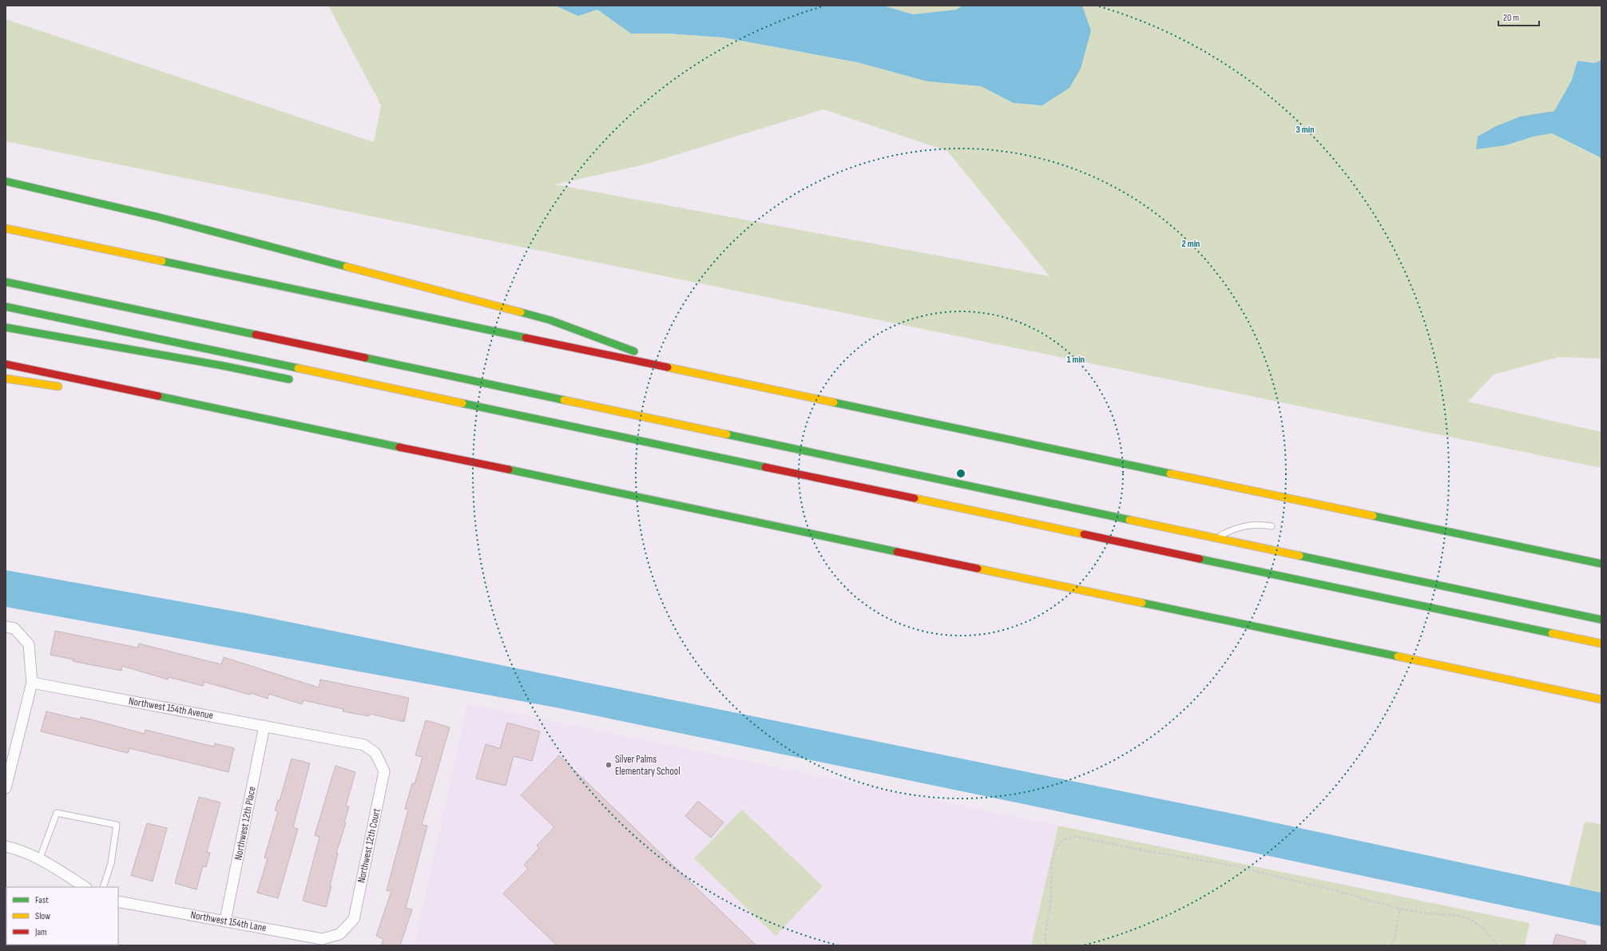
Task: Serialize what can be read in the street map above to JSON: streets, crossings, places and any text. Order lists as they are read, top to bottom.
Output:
{
  "streets": {
    "street": [
      "Northwest 154th Avenue",
      "Northwest 12th Place",
      "Northwest 12th Court",
      "Northwest 154th Lane"
    ]
  },
  "crossings": [
    ["Northwest 154th Avenue", "Northwest 12th Place"],
    ["Northwest 154th Avenue", "Northwest 12th Court"],
    ["Northwest 12th Place", "Northwest 154th Lane"],
    ["Northwest 12th Court", "Northwest 154th Lane"]
  ],
  "places": ["Silver Palms Elementary School"],
  "legend": ["Fast", "Slow", "Jam"],
  "scale_bar": "20 m",
  "rings": ["3 min", "2 min", "1 min"]
}
